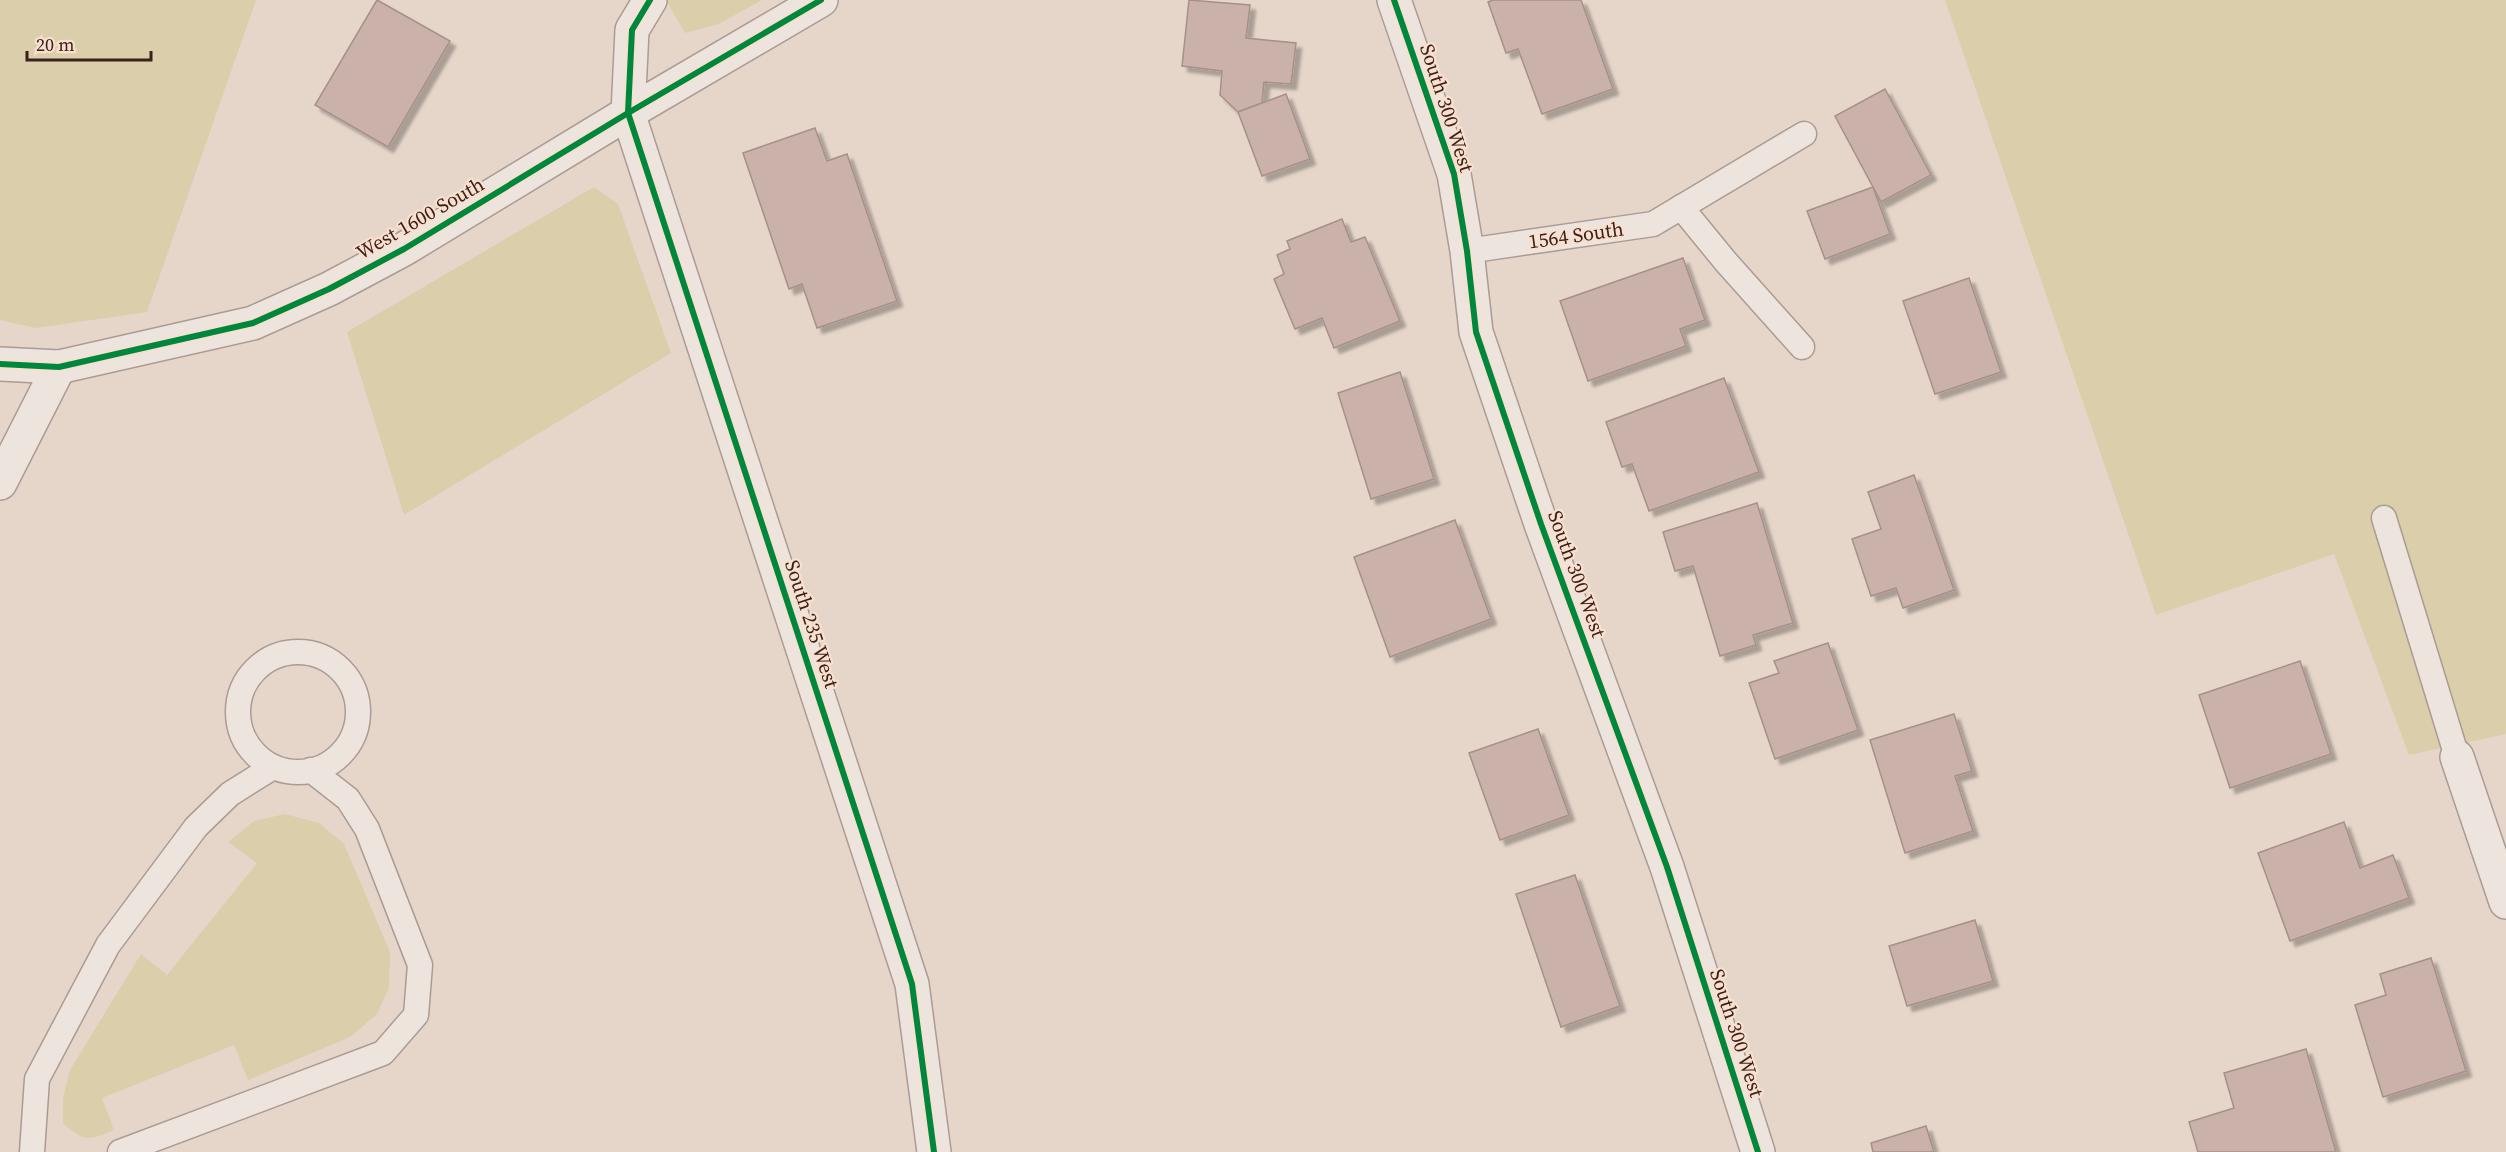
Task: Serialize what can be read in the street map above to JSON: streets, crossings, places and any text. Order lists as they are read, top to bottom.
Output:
{
  "streets": {
    "street": ["South 300 West", "West 1600 South", "South 235 West"],
    "lane": ["1564 South"]
  },
  "crossings": [
    ["South 300 West", "1564 South"],
    ["West 1600 South", "South 235 West"]
  ],
  "scale_bar": "20 m"
}
